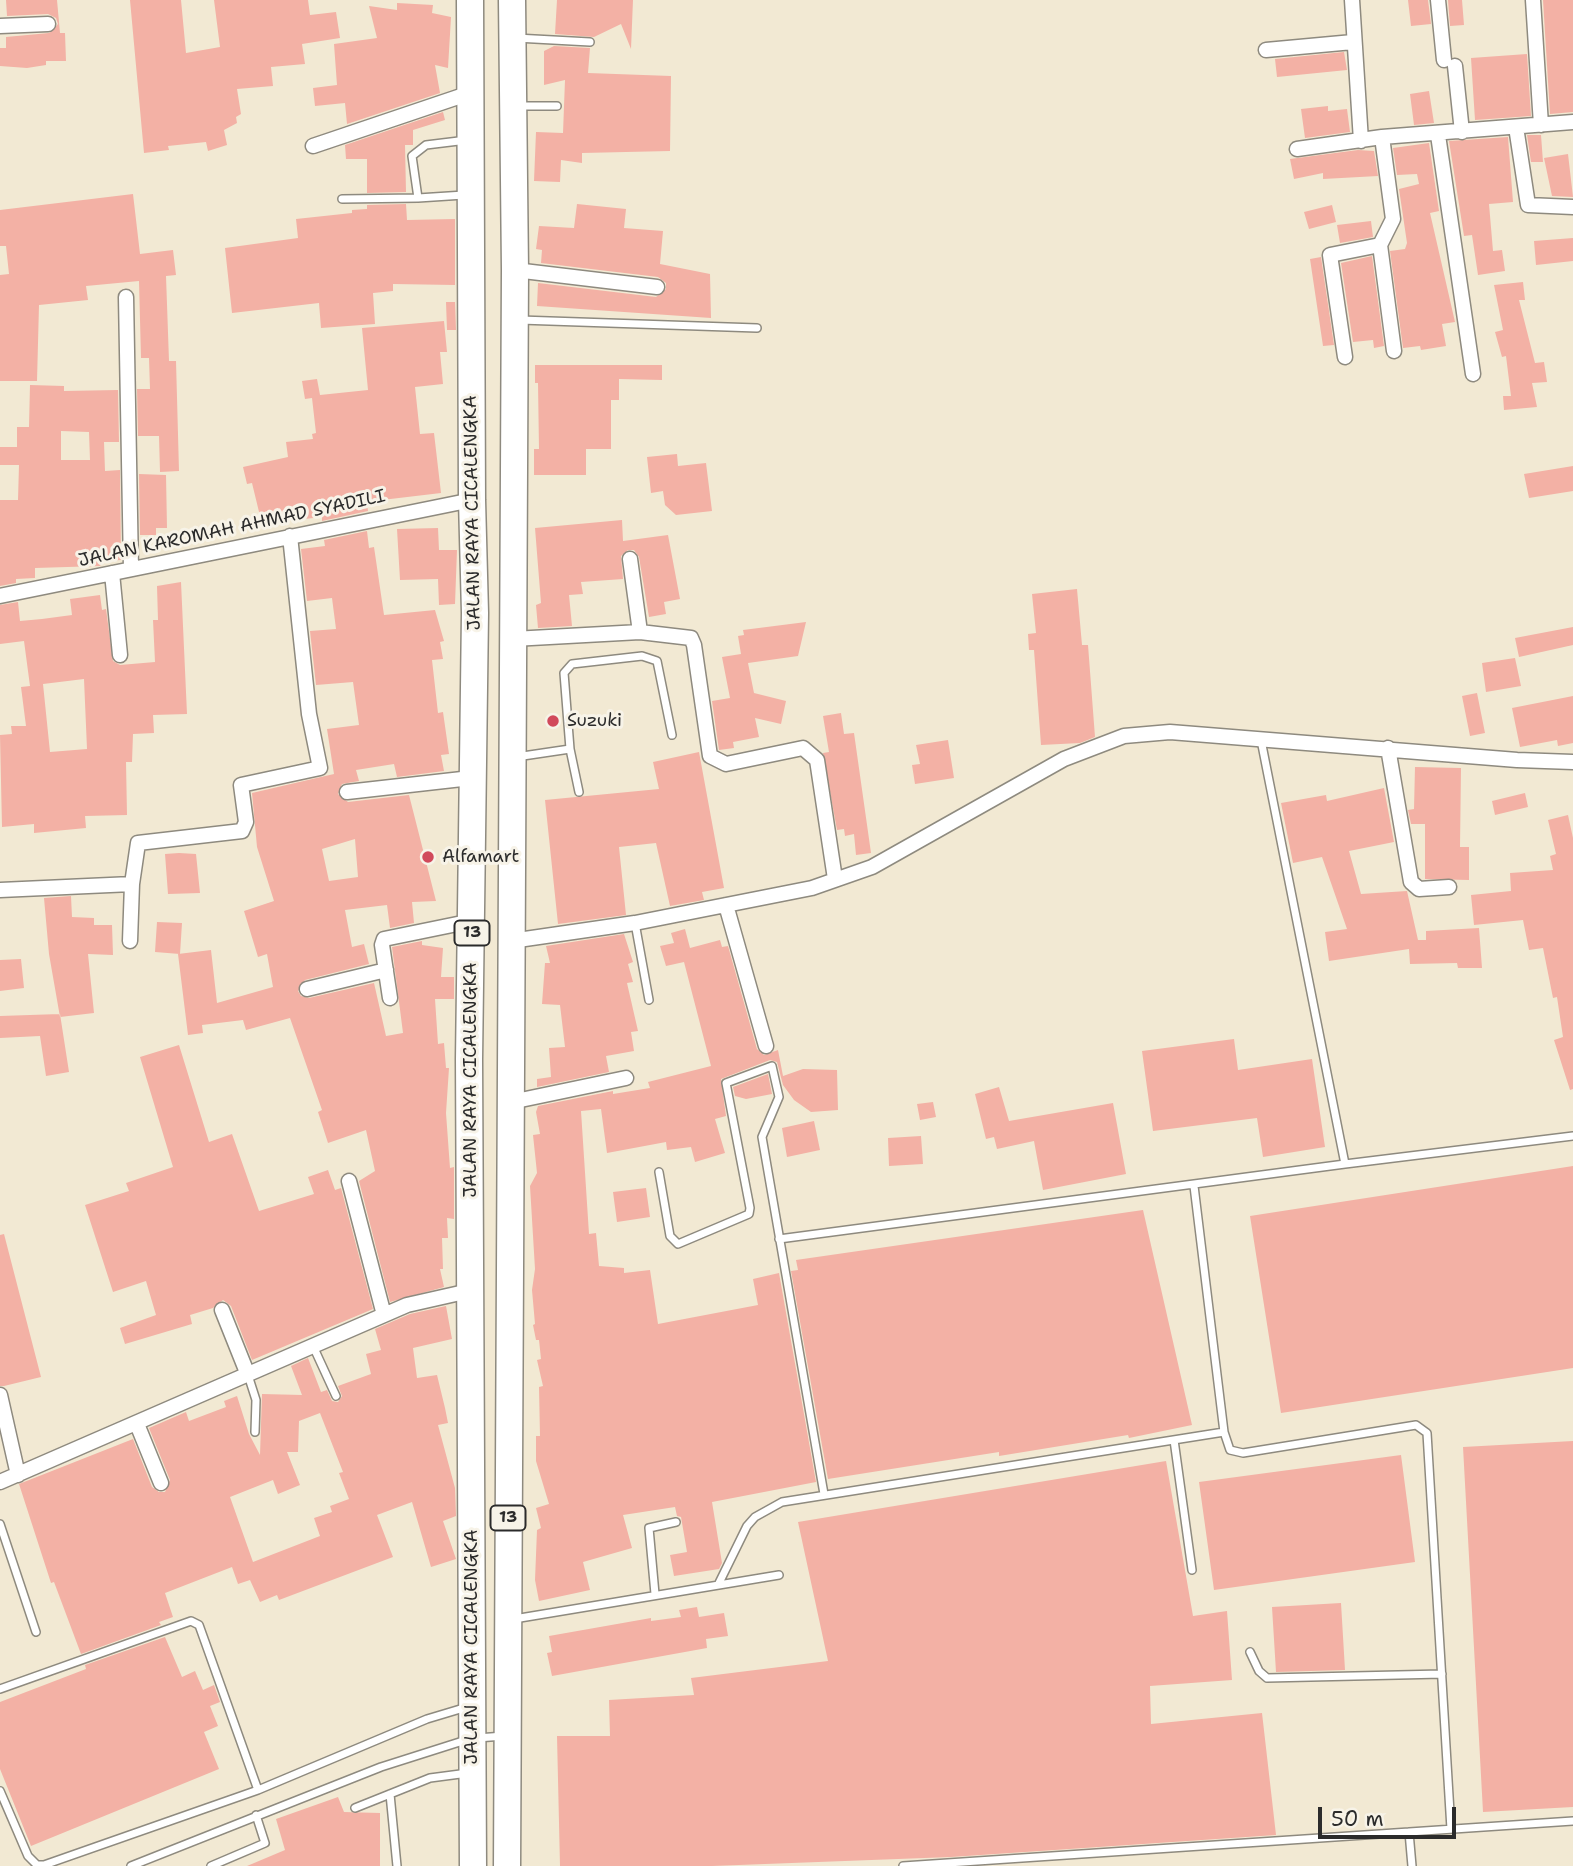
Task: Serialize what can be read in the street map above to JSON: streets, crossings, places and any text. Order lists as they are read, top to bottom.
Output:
{
  "streets": {
    "highway": ["JALAN RAYA CICALENGKA", "13"],
    "street": ["JALAN KAROMAH AHMAD SYADILI"]
  },
  "crossings": [
    ["JALAN RAYA CICALENGKA", "JALAN KAROMAH AHMAD SYADILI"]
  ],
  "places": ["Suzuki", "Alfamart"],
  "scale_bar": "50 m"
}
